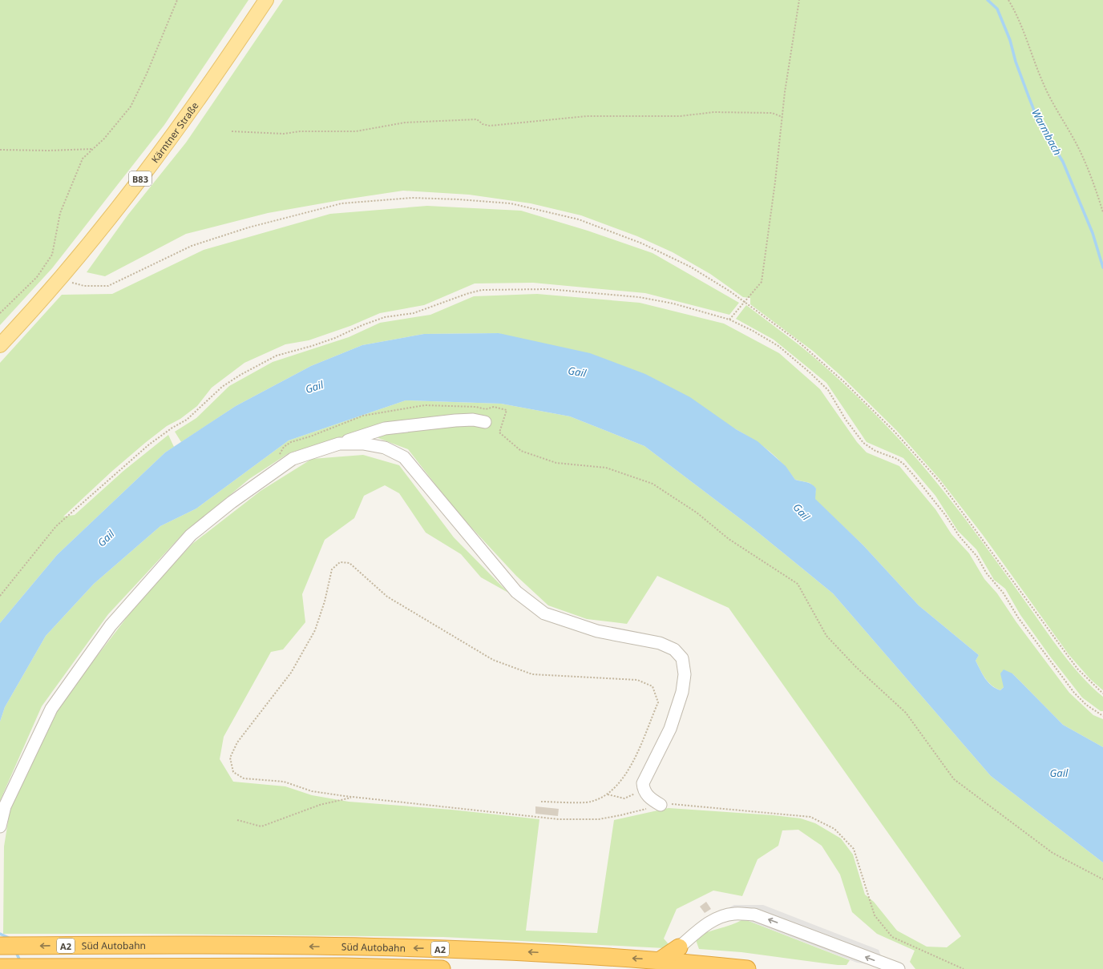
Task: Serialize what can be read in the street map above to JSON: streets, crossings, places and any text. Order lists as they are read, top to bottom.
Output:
{
  "streets": {
    "highway": ["Süd Autobahn", "A2"],
    "main road": ["Kärntner Straße", "B83"]
  },
  "water": ["Warmbach", "Gail"]
}
